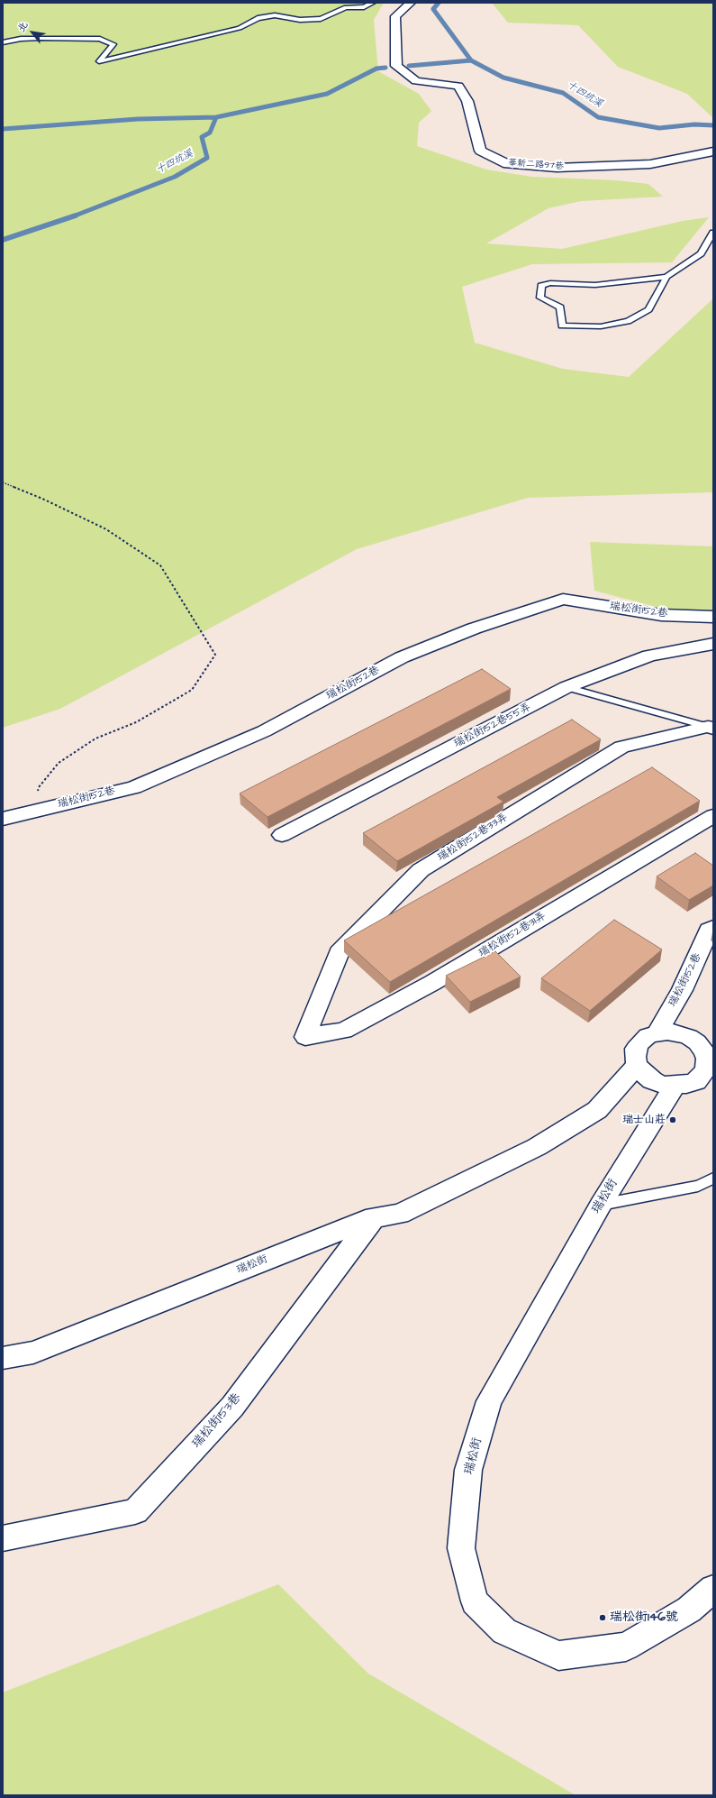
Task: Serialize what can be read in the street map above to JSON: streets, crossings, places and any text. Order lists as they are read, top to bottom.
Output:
{
  "streets": {
    "street": [
      "華新二路97巷",
      "瑞松街152巷",
      "瑞松街152巷55弄",
      "瑞松街152巷33弄",
      "瑞松街152巷31弄",
      "瑞松街",
      "瑞松街153巷"
    ]
  },
  "crossings": [
    ["瑞松街152巷", "瑞松街"],
    ["瑞松街152巷33弄", "瑞松街152巷31弄"],
    ["瑞松街", "瑞松街153巷"]
  ],
  "water": ["十四坑溪"],
  "places": ["瑞士山莊", "瑞松街146號"],
  "north": "top left"
}
